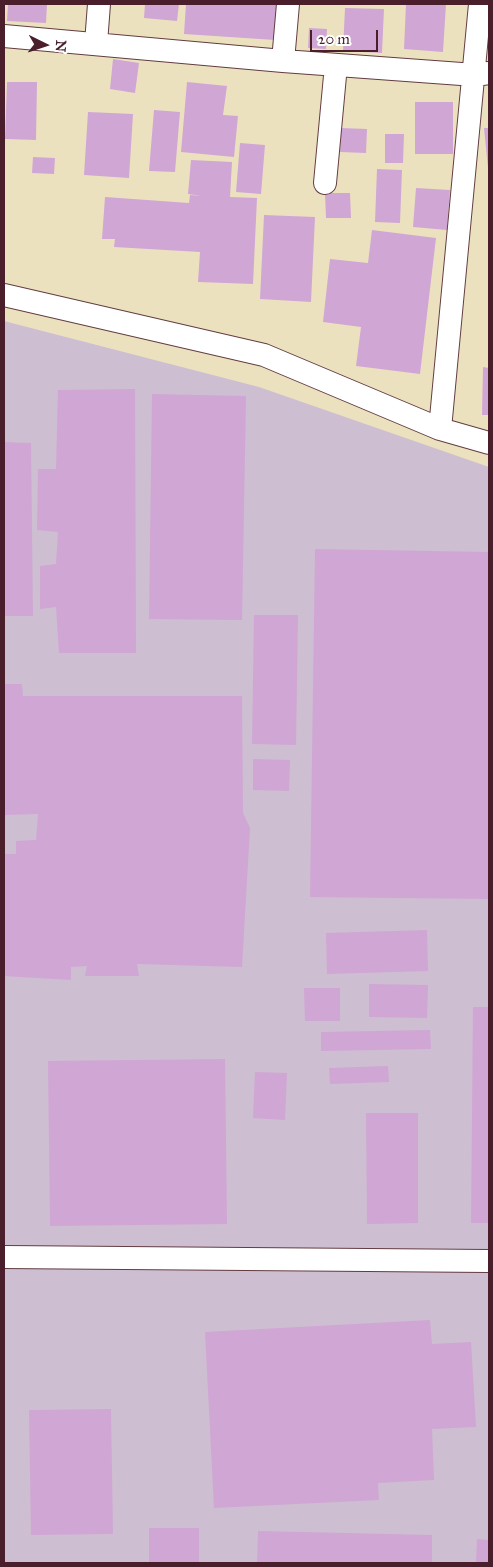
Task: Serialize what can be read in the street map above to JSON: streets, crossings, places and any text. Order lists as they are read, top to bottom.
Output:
{
  "scale_bar": "20 m",
  "north": "right"
}
